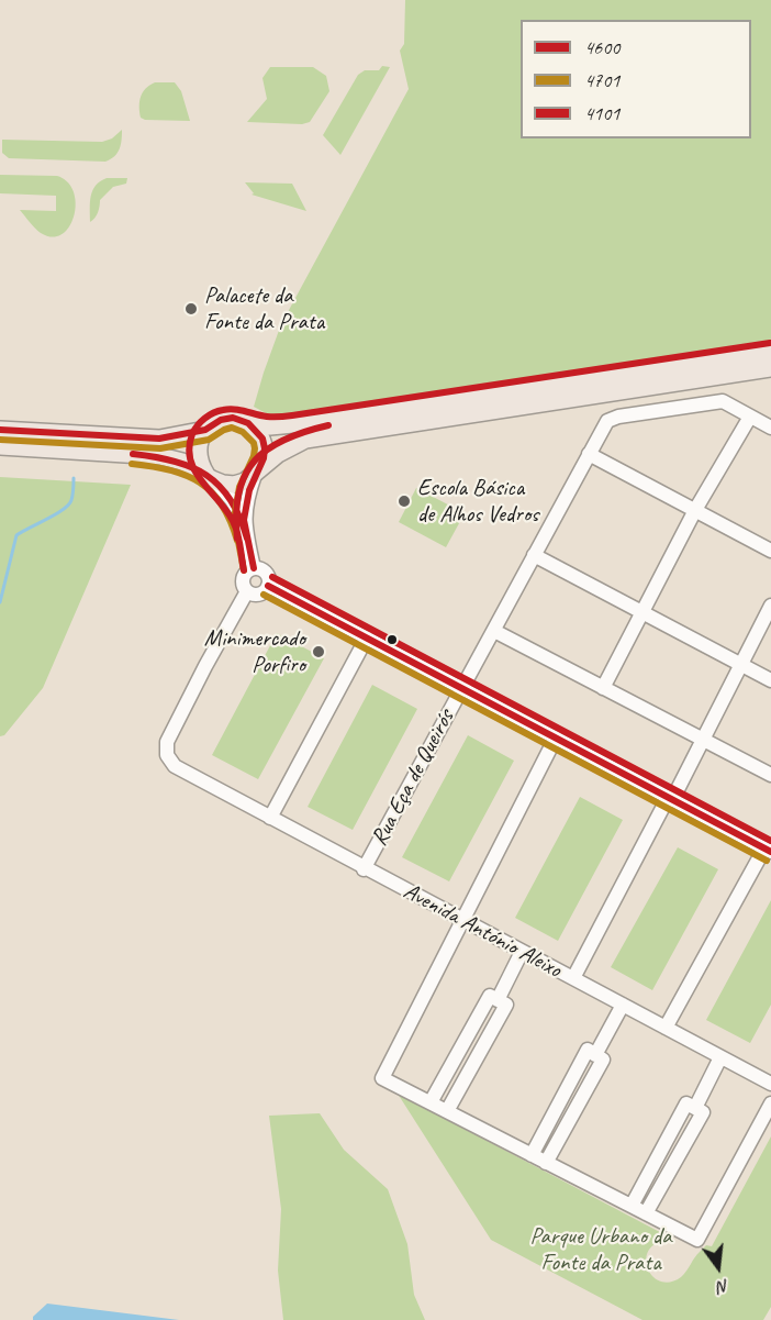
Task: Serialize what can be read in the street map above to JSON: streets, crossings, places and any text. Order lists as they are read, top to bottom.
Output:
{
  "streets": {
    "street": ["Rua Eça de Queirós", "Avenida António Aleixo"]
  },
  "crossings": [
    ["Rua Eça de Queirós", "Avenida António Aleixo"]
  ],
  "parks": ["Parque Urbano da Fonte da Prata"],
  "places": ["Palacete da Fonte da Prata", "Escola Básica de Alhos Vedros", "Minimercado Porfiro"],
  "lines": ["transit line 4101", "transit line 4600", "transit line 4701"],
  "legend": ["4600", "4701", "4101"],
  "north": "bottom"
}
